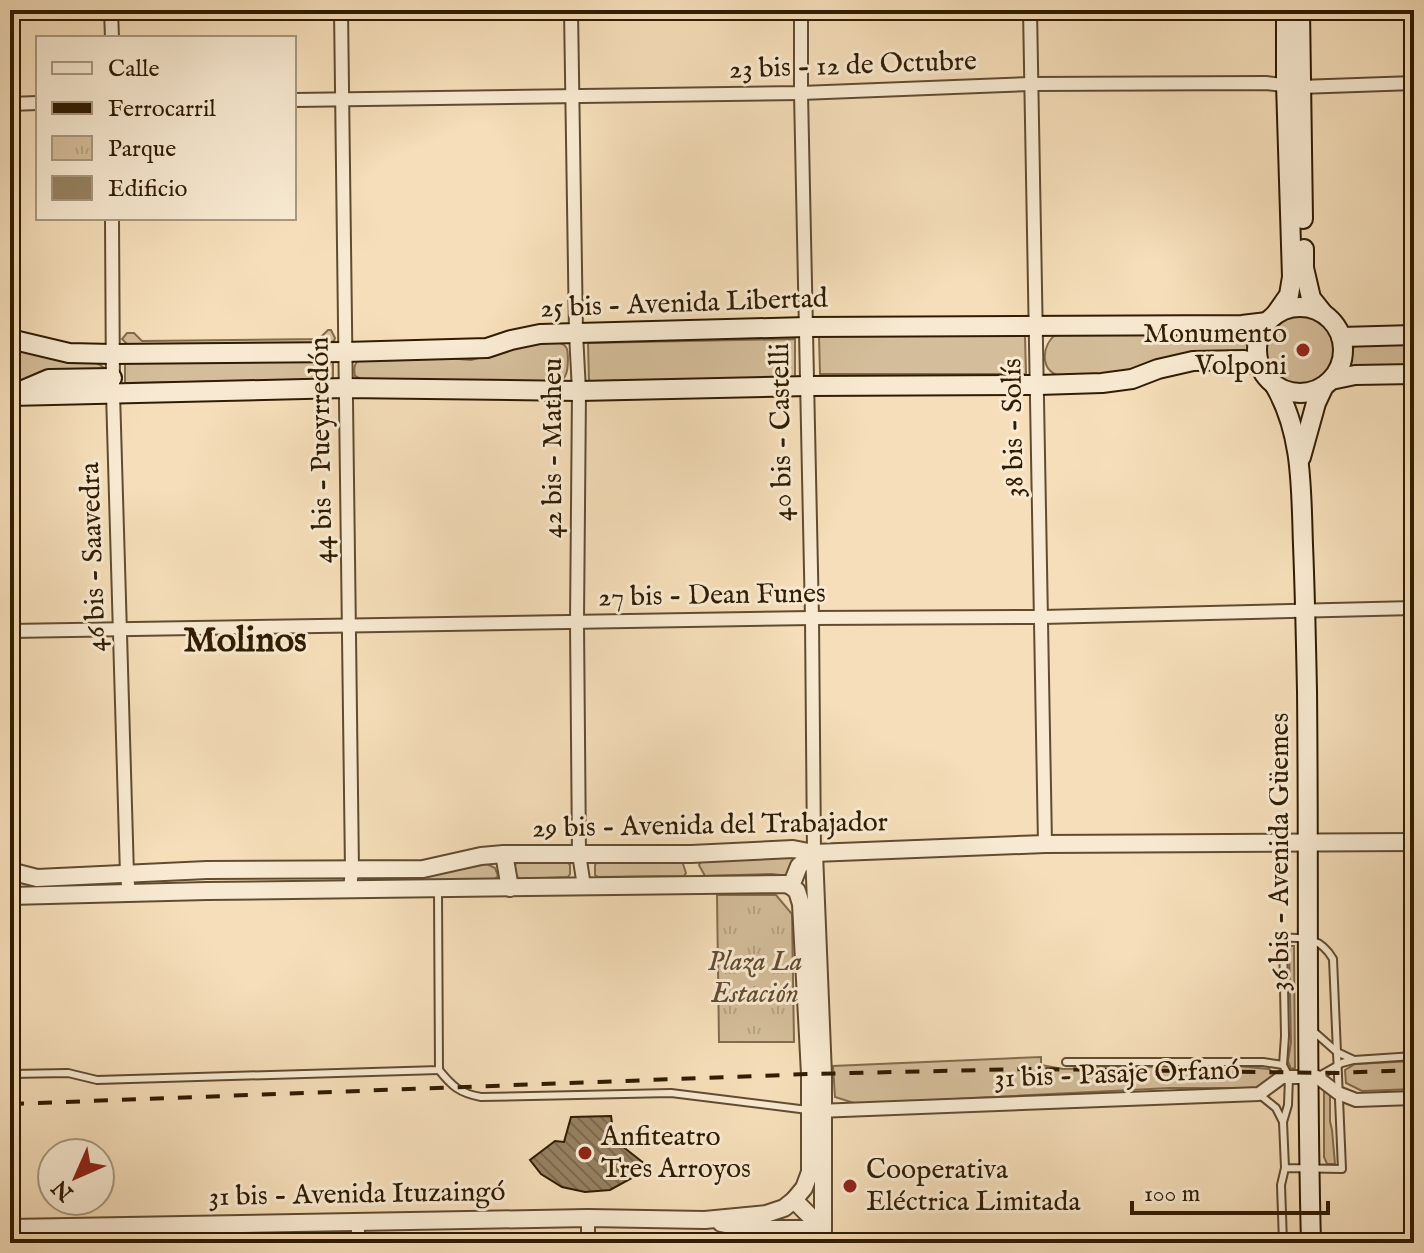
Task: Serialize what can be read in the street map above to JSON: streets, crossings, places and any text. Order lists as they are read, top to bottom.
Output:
{
  "streets": {
    "main road": ["25 bis - Avenida Libertad", "36 bis - Avenida Güemes"],
    "street": [
      "23 bis - 12 de Octubre",
      "38 bis - Solís",
      "40 bis - Castelli",
      "42 bis - Matheu",
      "44 bis - Pueyrredón",
      "46 bis - Saavedra",
      "27 bis - Dean Funes",
      "29 bis - Avenida del Trabajador",
      "31 bis - Pasaje Orfanó",
      "31 bis - Avenida Ituzaingó"
    ]
  },
  "crossings": [
    ["23 bis - 12 de Octubre", "38 bis - Solís"],
    ["23 bis - 12 de Octubre", "40 bis - Castelli"],
    ["23 bis - 12 de Octubre", "42 bis - Matheu"],
    ["23 bis - 12 de Octubre", "44 bis - Pueyrredón"],
    ["25 bis - Avenida Libertad", "38 bis - Solís"],
    ["25 bis - Avenida Libertad", "40 bis - Castelli"],
    ["25 bis - Avenida Libertad", "42 bis - Matheu"],
    ["25 bis - Avenida Libertad", "44 bis - Pueyrredón"],
    ["25 bis - Avenida Libertad", "46 bis - Saavedra"],
    ["25 bis - Avenida Libertad", "36 bis - Avenida Güemes"],
    ["38 bis - Solís", "27 bis - Dean Funes"],
    ["38 bis - Solís", "29 bis - Avenida del Trabajador"],
    ["40 bis - Castelli", "27 bis - Dean Funes"],
    ["40 bis - Castelli", "29 bis - Avenida del Trabajador"],
    ["40 bis - Castelli", "31 bis - Pasaje Orfanó"],
    ["40 bis - Castelli", "31 bis - Avenida Ituzaingó"],
    ["42 bis - Matheu", "27 bis - Dean Funes"],
    ["42 bis - Matheu", "29 bis - Avenida del Trabajador"],
    ["44 bis - Pueyrredón", "27 bis - Dean Funes"],
    ["44 bis - Pueyrredón", "29 bis - Avenida del Trabajador"],
    ["46 bis - Saavedra", "27 bis - Dean Funes"],
    ["46 bis - Saavedra", "29 bis - Avenida del Trabajador"],
    ["27 bis - Dean Funes", "36 bis - Avenida Güemes"],
    ["29 bis - Avenida del Trabajador", "36 bis - Avenida Güemes"],
    ["36 bis - Avenida Güemes", "31 bis - Pasaje Orfanó"]
  ],
  "districts": ["Molinos"],
  "parks": ["Plaza La Estación"],
  "places": ["Monumento Volponi", "Anfiteatro Tres Arroyos", "Cooperativa Eléctrica Limitada"],
  "legend": [
    "Calle",
    "Ferrocarril",
    "Parque",
    "Edificio"
  ],
  "scale_bar": "100 m",
  "north": "bottom left"
}
